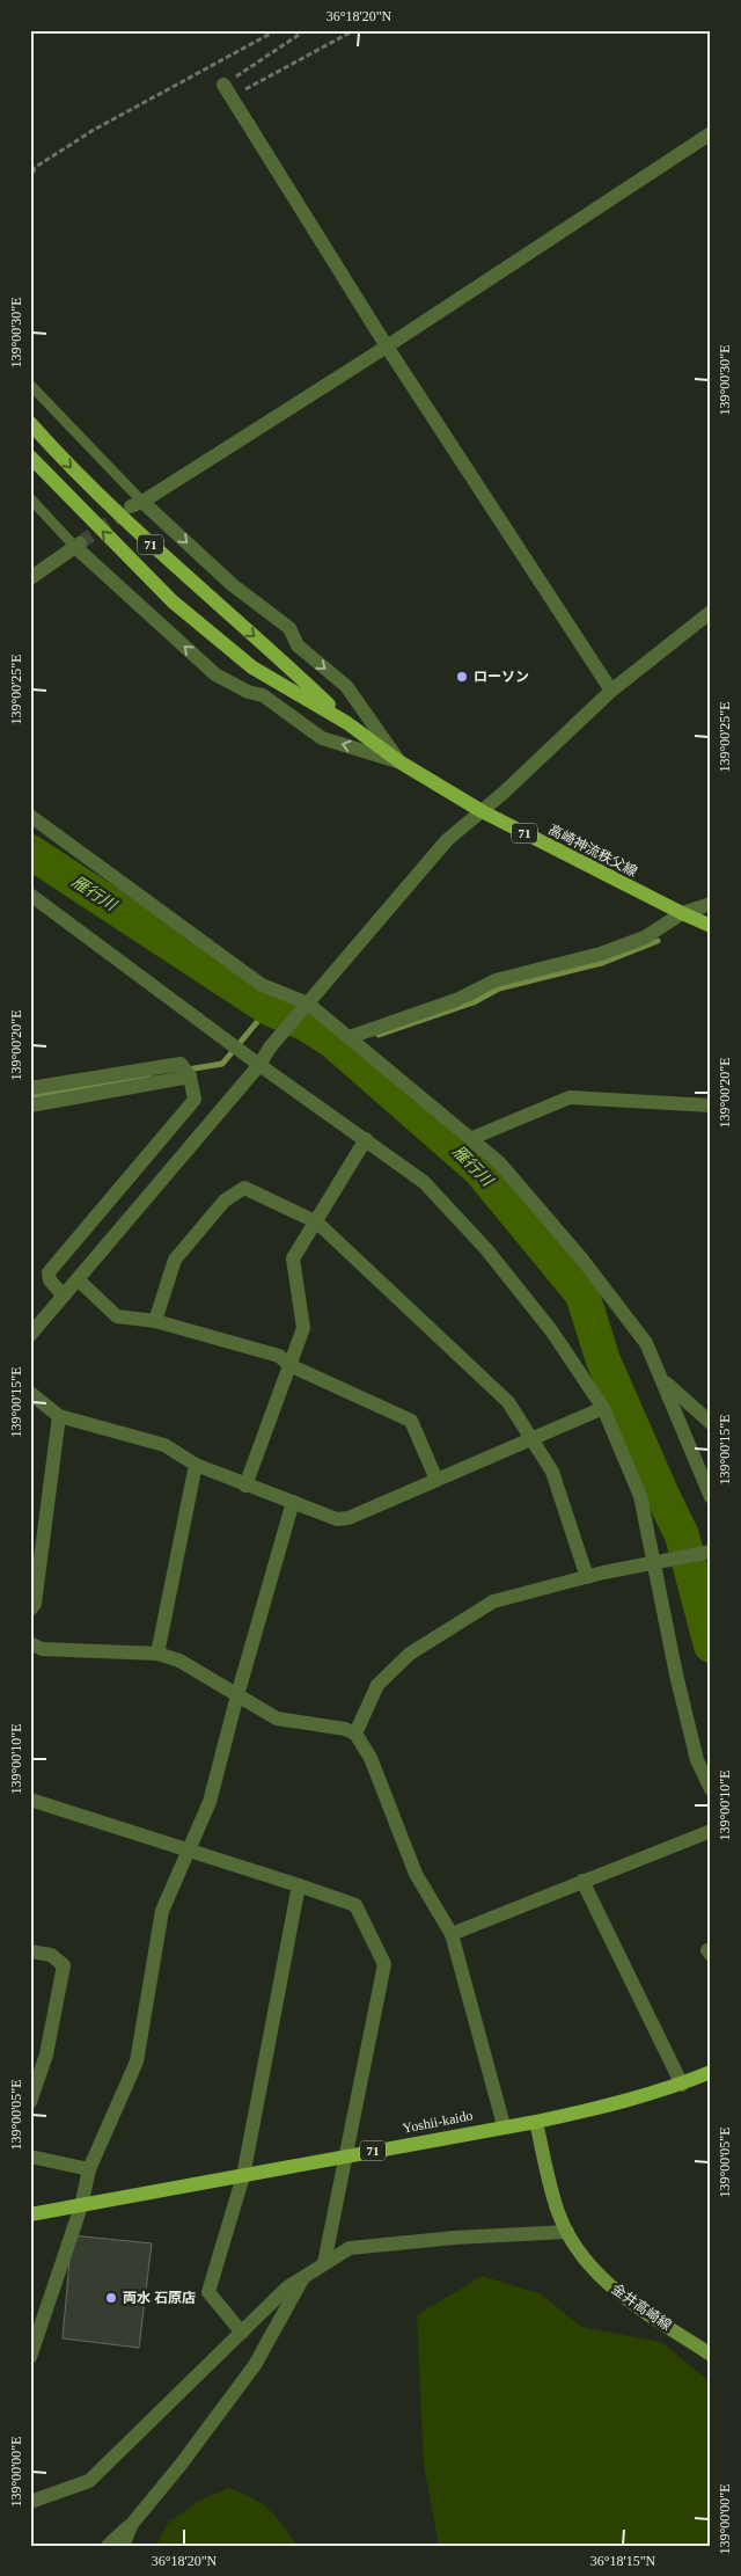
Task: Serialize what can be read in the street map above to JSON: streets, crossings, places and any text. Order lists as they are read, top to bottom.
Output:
{
  "streets": {
    "main road": [
      "71",
      "高崎神流秩父線",
      "Yoshii-kaido",
      "金井高崎線"
    ]
  },
  "crossings": [
    ["Yoshii-kaido", "金井高崎線"]
  ],
  "water": ["雁行川"],
  "places": ["ローソン", "両水 石原店"],
  "coordinates": [
    "36°18'20\"N",
    "139°00'30\"E",
    "139°00'25\"E",
    "139°00'20\"E",
    "139°00'15\"E",
    "139°00'10\"E",
    "139°00'05\"E",
    "139°00'00\"E",
    "36°18'15\"N"
  ]
}
